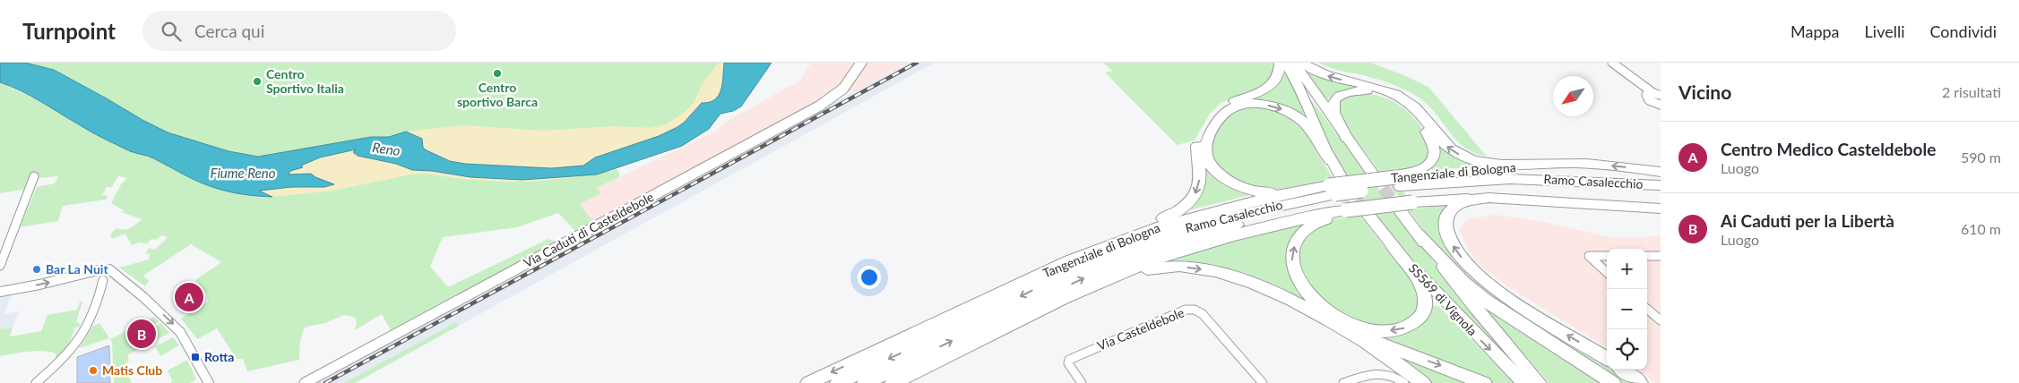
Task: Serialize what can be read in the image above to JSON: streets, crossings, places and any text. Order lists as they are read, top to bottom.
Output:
{
  "streets": {
    "highway": ["Tangenziale di Bologna", "Ramo Casalecchio", "SS569 di Vignola"],
    "main road": ["Via Caduti di Casteldebole"],
    "street": ["Via Casteldebole"]
  },
  "crossings": [
    ["Tangenziale di Bologna", "Ramo Casalecchio"],
    ["Tangenziale di Bologna", "SS569 di Vignola"],
    ["Ramo Casalecchio", "SS569 di Vignola"]
  ],
  "water": ["Reno", "Fiume Reno"],
  "places": {
    "other": [
      "Centro sportivo Barca",
      "Centro Sportivo Italia",
      "Bar La Nuit",
      "Matis Club"
    ],
    "transit": ["Rotta"]
  },
  "north": "bottom left",
  "page": {
    "header": "Turnpoint",
    "search": "Cerca qui",
    "nav": ["Mappa", "Livelli", "Condividi"],
    "heading": ["Vicino", "2 risultati"],
    "list": [
      {
        "mark": "A",
        "name": "Centro Medico Casteldebole",
        "note": "Luogo",
        "value": "590 m"
      },
      {
        "mark": "B",
        "name": "Ai Caduti per la Libertà",
        "note": "Luogo",
        "value": "610 m"
      }
    ],
    "map_buttons": ["+", "−"],
    "pins": ["A", "B"]
  }
}
